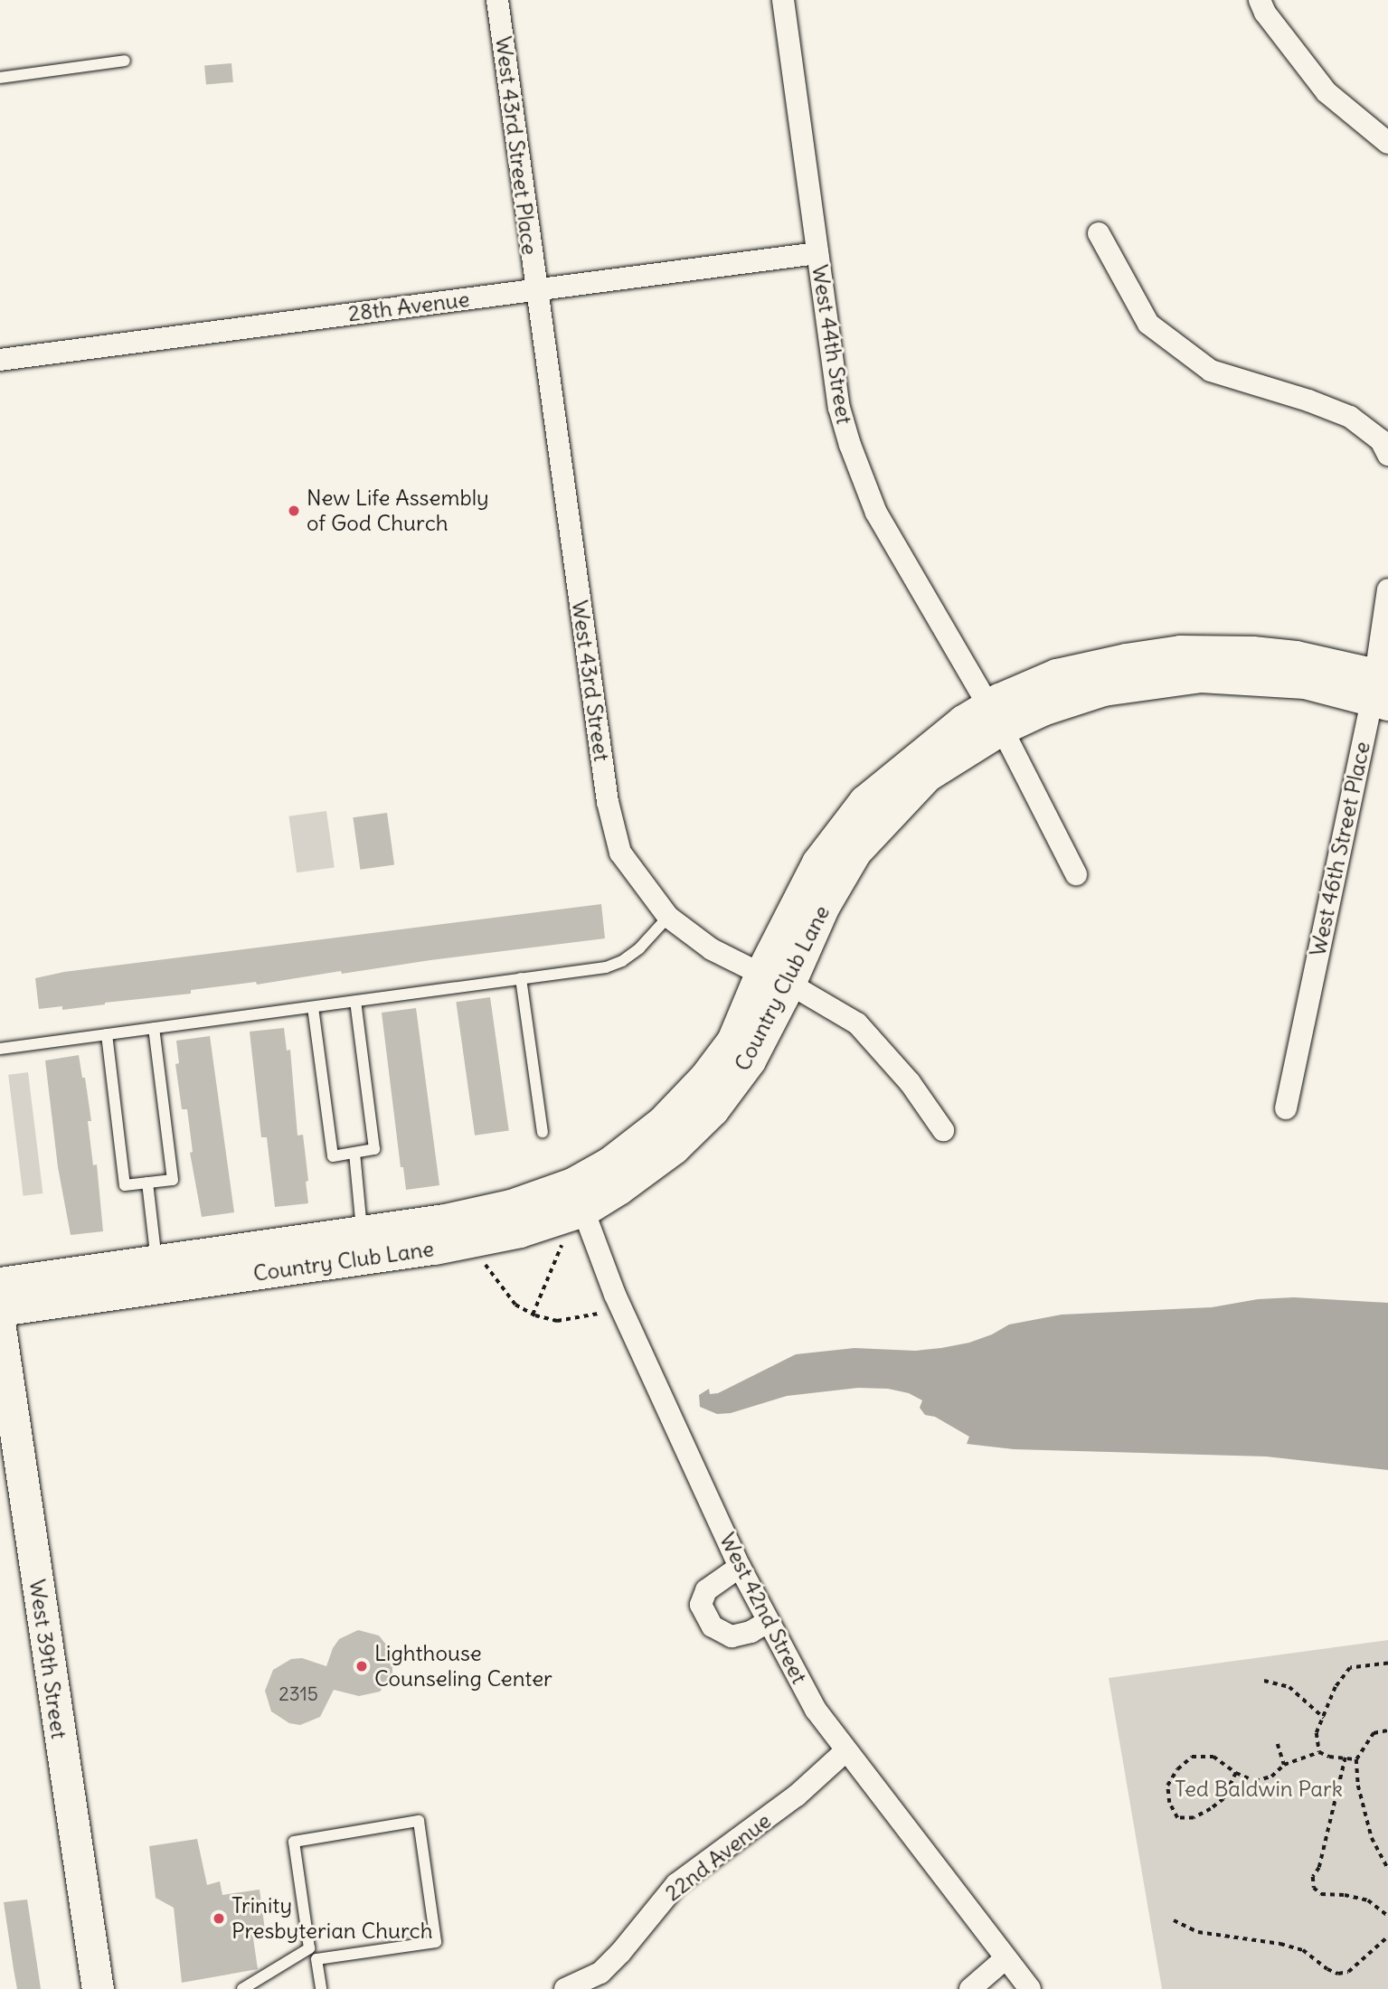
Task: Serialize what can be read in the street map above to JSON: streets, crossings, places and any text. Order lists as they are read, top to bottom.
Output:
{
  "streets": {
    "street": [
      "West 43rd Street Place",
      "28th Avenue",
      "West 44th Street",
      "West 43rd Street",
      "West 46th Street Place",
      "Country Club Lane",
      "West 42nd Street",
      "West 39th Street",
      "22nd Avenue"
    ]
  },
  "crossings": [
    ["West 43rd Street Place", "28th Avenue"],
    ["West 43rd Street Place", "West 43rd Street"],
    ["28th Avenue", "West 44th Street"],
    ["28th Avenue", "West 43rd Street"],
    ["West 44th Street", "Country Club Lane"],
    ["West 43rd Street", "Country Club Lane"],
    ["West 46th Street Place", "Country Club Lane"],
    ["Country Club Lane", "West 42nd Street"],
    ["West 42nd Street", "22nd Avenue"]
  ],
  "parks": ["Ted Baldwin Park"],
  "places": ["New Life Assembly of God Church", "Lighthouse Counseling Center", "Trinity Presbyterian Church"],
  "house_numbers": ["2315"]
}
